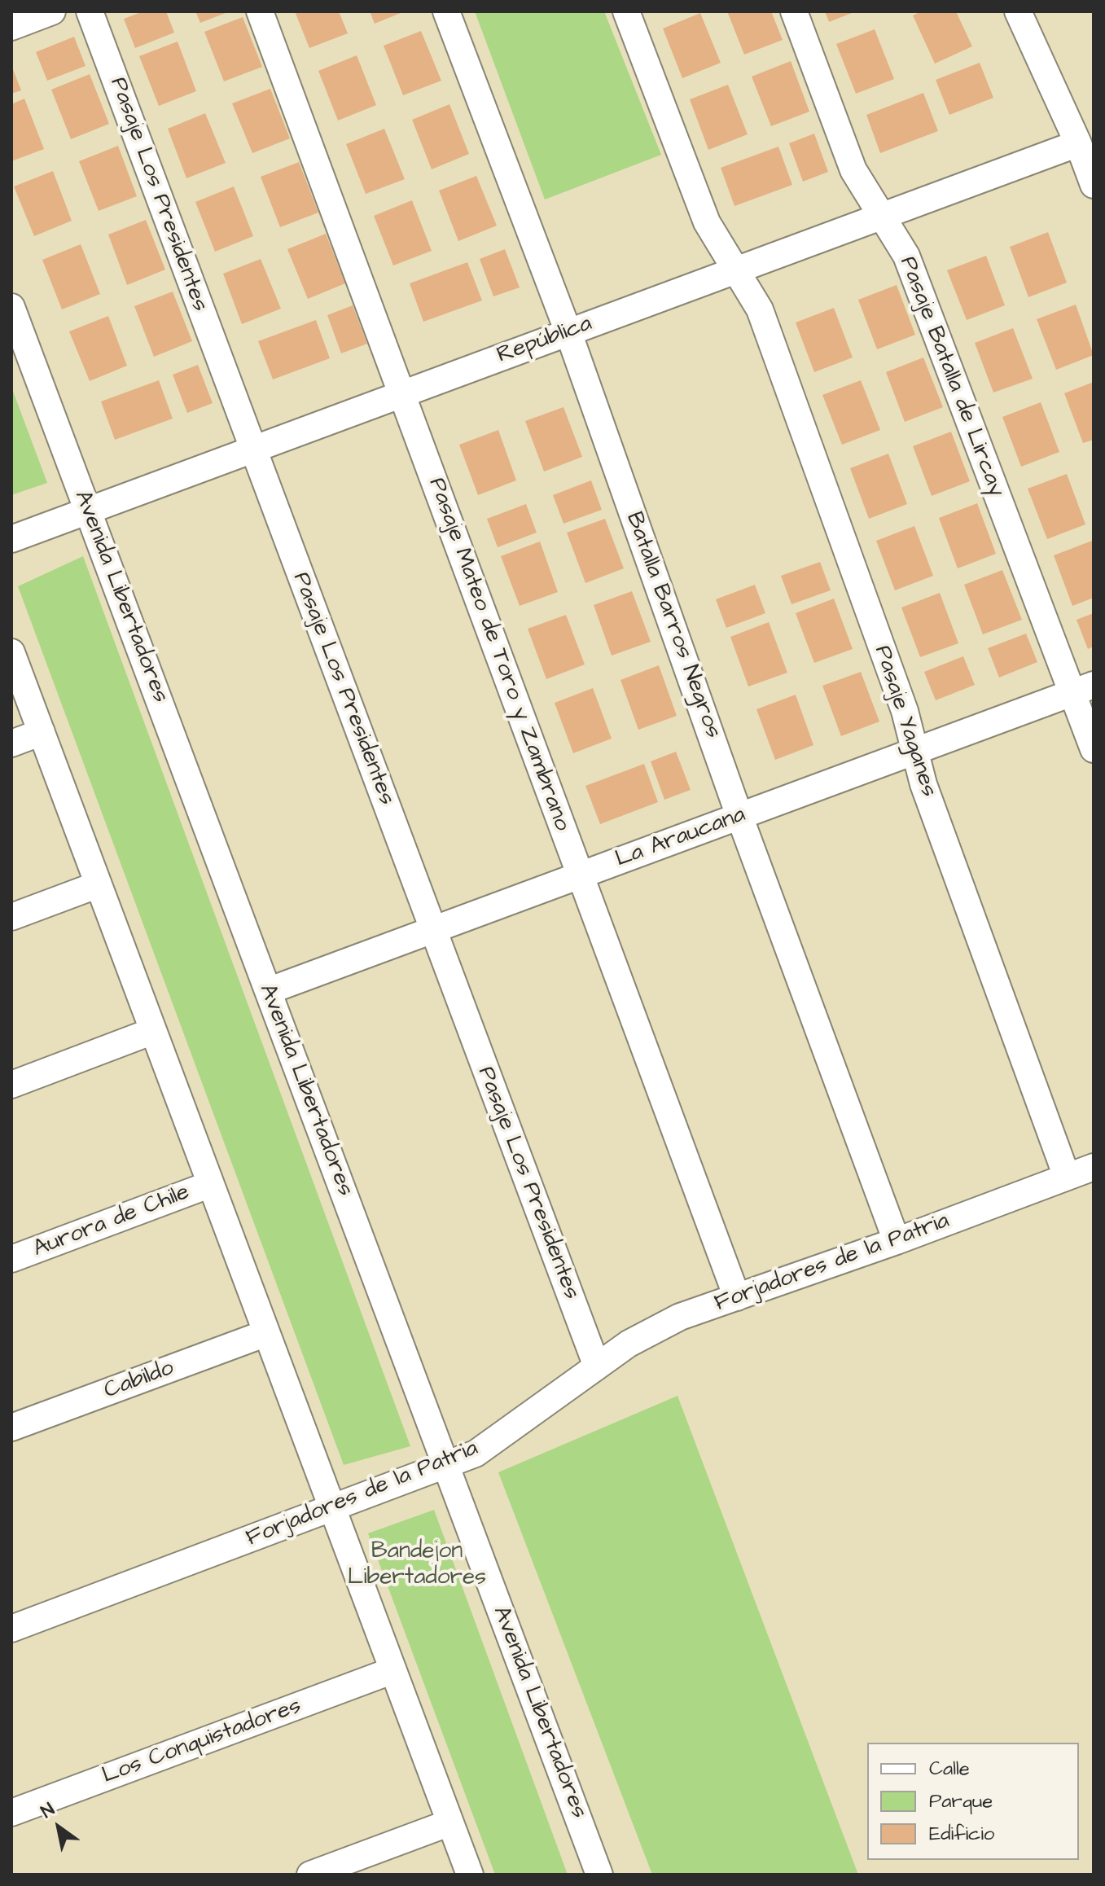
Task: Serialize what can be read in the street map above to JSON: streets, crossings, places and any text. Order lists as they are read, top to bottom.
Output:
{
  "streets": {
    "street": [
      "Pasaje Los Presidentes",
      "República",
      "Pasaje Batalla de Lircay",
      "Avenida Libertadores",
      "Batalla Barros Negros",
      "Pasaje Mateo de Toro y Zambrano",
      "Pasaje Yaganes",
      "La Araucana",
      "Aurora de Chile",
      "Forjadores de la Patria",
      "Cabildo",
      "Los Conquistadores"
    ]
  },
  "crossings": [
    ["Pasaje Los Presidentes", "República"],
    ["Pasaje Los Presidentes", "La Araucana"],
    ["Pasaje Los Presidentes", "Forjadores de la Patria"],
    ["República", "Pasaje Batalla de Lircay"],
    ["República", "Avenida Libertadores"],
    ["República", "Batalla Barros Negros"],
    ["República", "Pasaje Mateo de Toro y Zambrano"],
    ["República", "Pasaje Yaganes"],
    ["Pasaje Batalla de Lircay", "La Araucana"],
    ["Avenida Libertadores", "La Araucana"],
    ["Avenida Libertadores", "Forjadores de la Patria"],
    ["Batalla Barros Negros", "La Araucana"],
    ["Batalla Barros Negros", "Forjadores de la Patria"],
    ["Pasaje Mateo de Toro y Zambrano", "La Araucana"],
    ["Pasaje Mateo de Toro y Zambrano", "Forjadores de la Patria"],
    ["Pasaje Yaganes", "La Araucana"],
    ["Pasaje Yaganes", "Forjadores de la Patria"]
  ],
  "parks": ["Bandejon Libertadores"],
  "legend": ["Calle", "Parque", "Edificio"],
  "north": "top left"
}
